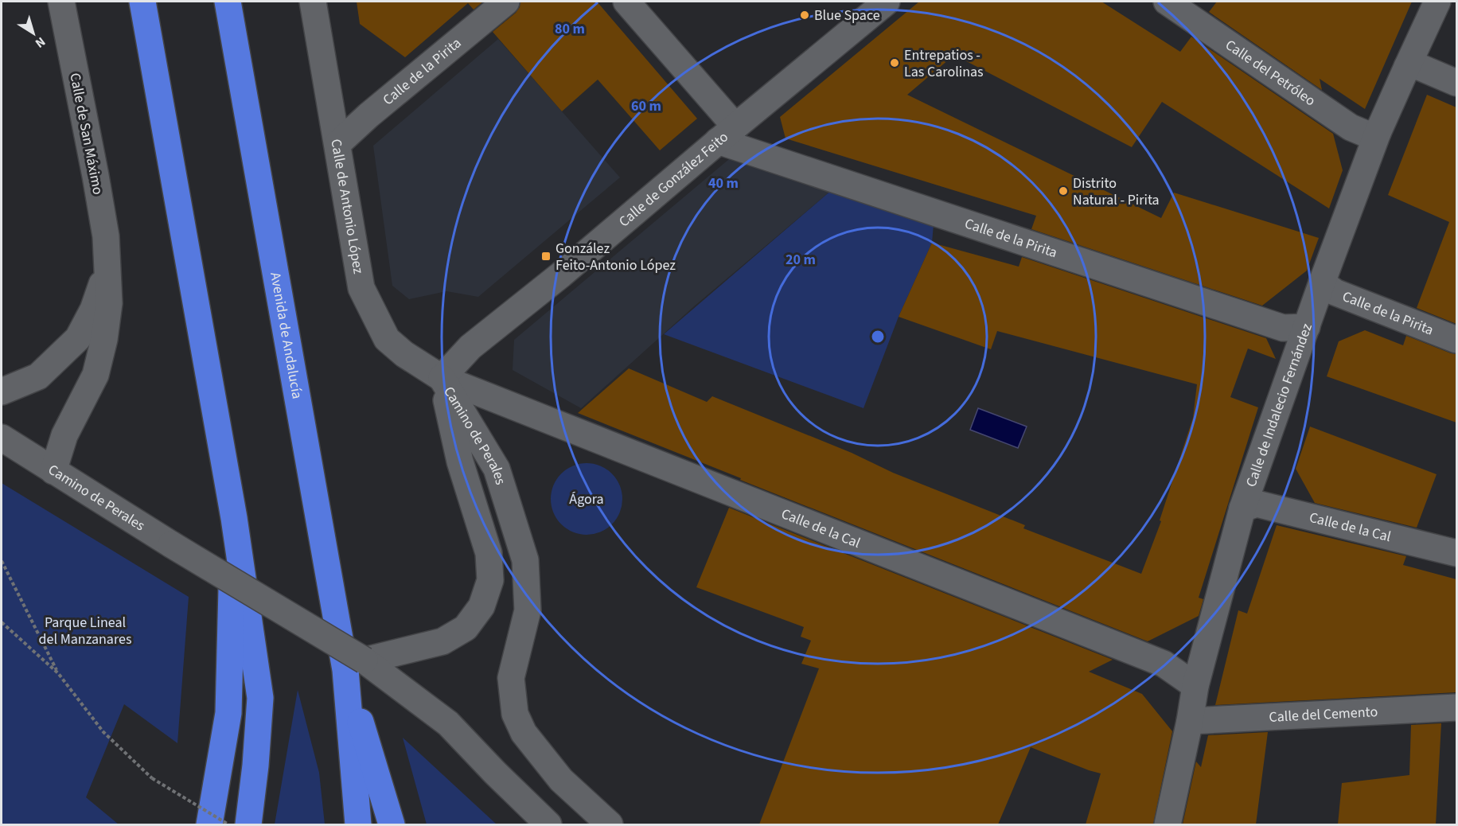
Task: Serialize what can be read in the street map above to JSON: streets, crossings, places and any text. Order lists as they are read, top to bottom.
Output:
{
  "streets": {
    "highway": ["Avenida de Andalucía"],
    "street": [
      "Calle de la Pirita",
      "Calle del Petróleo",
      "Calle de San Máximo",
      "Calle de González Feito",
      "Calle de Antonio López",
      "Calle de Indalecio Fernández",
      "Camino de Perales",
      "Calle de la Cal",
      "Calle del Cemento"
    ]
  },
  "crossings": [
    ["Calle de la Pirita", "Calle de González Feito"],
    ["Calle de la Pirita", "Calle de Antonio López"],
    ["Calle de la Pirita", "Calle de Indalecio Fernández"],
    ["Calle del Petróleo", "Calle de Indalecio Fernández"],
    ["Calle de San Máximo", "Camino de Perales"],
    ["Calle de González Feito", "Calle de Antonio López"],
    ["Calle de González Feito", "Camino de Perales"],
    ["Calle de González Feito", "Calle de la Cal"],
    ["Calle de Antonio López", "Camino de Perales"],
    ["Calle de Antonio López", "Calle de la Cal"],
    ["Avenida de Andalucía", "Camino de Perales"],
    ["Calle de Indalecio Fernández", "Calle de la Cal"],
    ["Calle de Indalecio Fernández", "Calle del Cemento"],
    ["Camino de Perales", "Calle de la Cal"]
  ],
  "parks": ["Ágora", "Parque Lineal del Manzanares"],
  "places": {
    "other": ["Blue Space", "Entrepatios - Las Carolinas", "Distrito Natural - Pirita"],
    "transit": ["González Feito-Antonio López"]
  },
  "north": "bottom right",
  "rings": [
    "80 m",
    "60 m",
    "40 m",
    "20 m"
  ]
}
